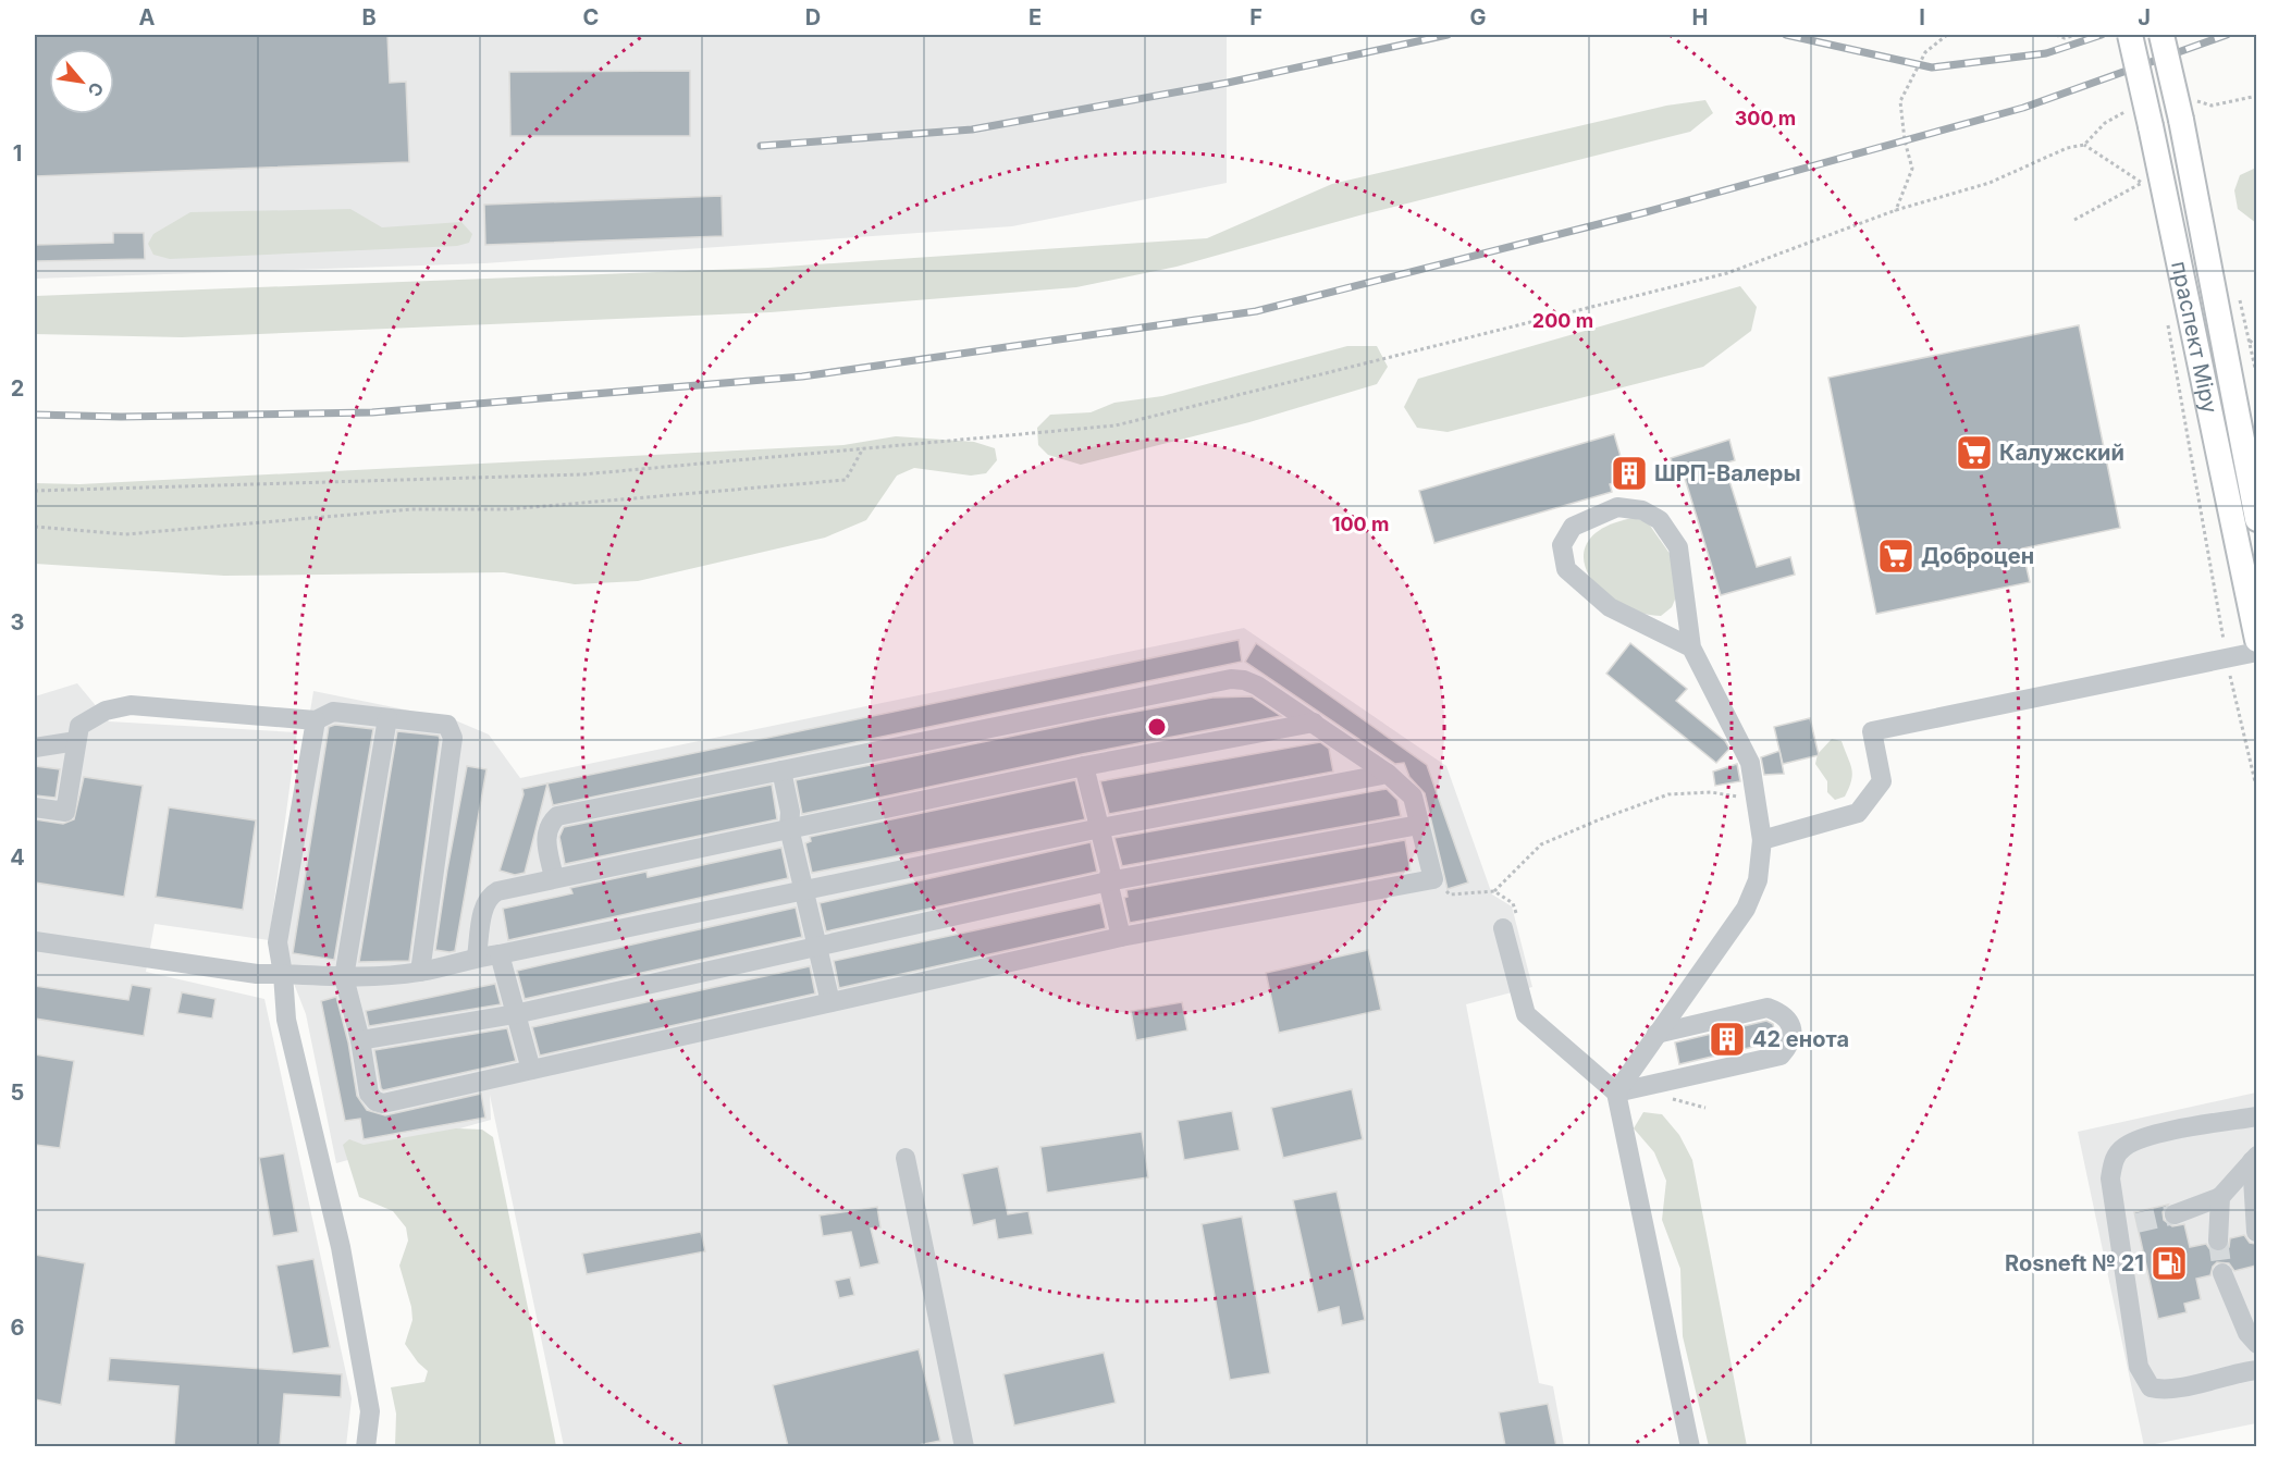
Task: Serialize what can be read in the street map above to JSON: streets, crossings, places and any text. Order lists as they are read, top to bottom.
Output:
{
  "streets": {
    "main road": ["праспект Міру"]
  },
  "places": {
    "supermarket": ["Калужский", "Доброцен"],
    "building": ["ШРП-Валеры", "42 енота"],
    "fuel station": ["Rosneft № 21"]
  },
  "north": "bottom right",
  "grid": {
    "columns": [
      "A",
      "B",
      "C",
      "D",
      "E",
      "F",
      "G",
      "H",
      "I",
      "J"
    ],
    "rows": [
      "1",
      "2",
      "3",
      "4",
      "5",
      "6"
    ]
  },
  "rings": ["300 m", "200 m", "100 m"]
}
